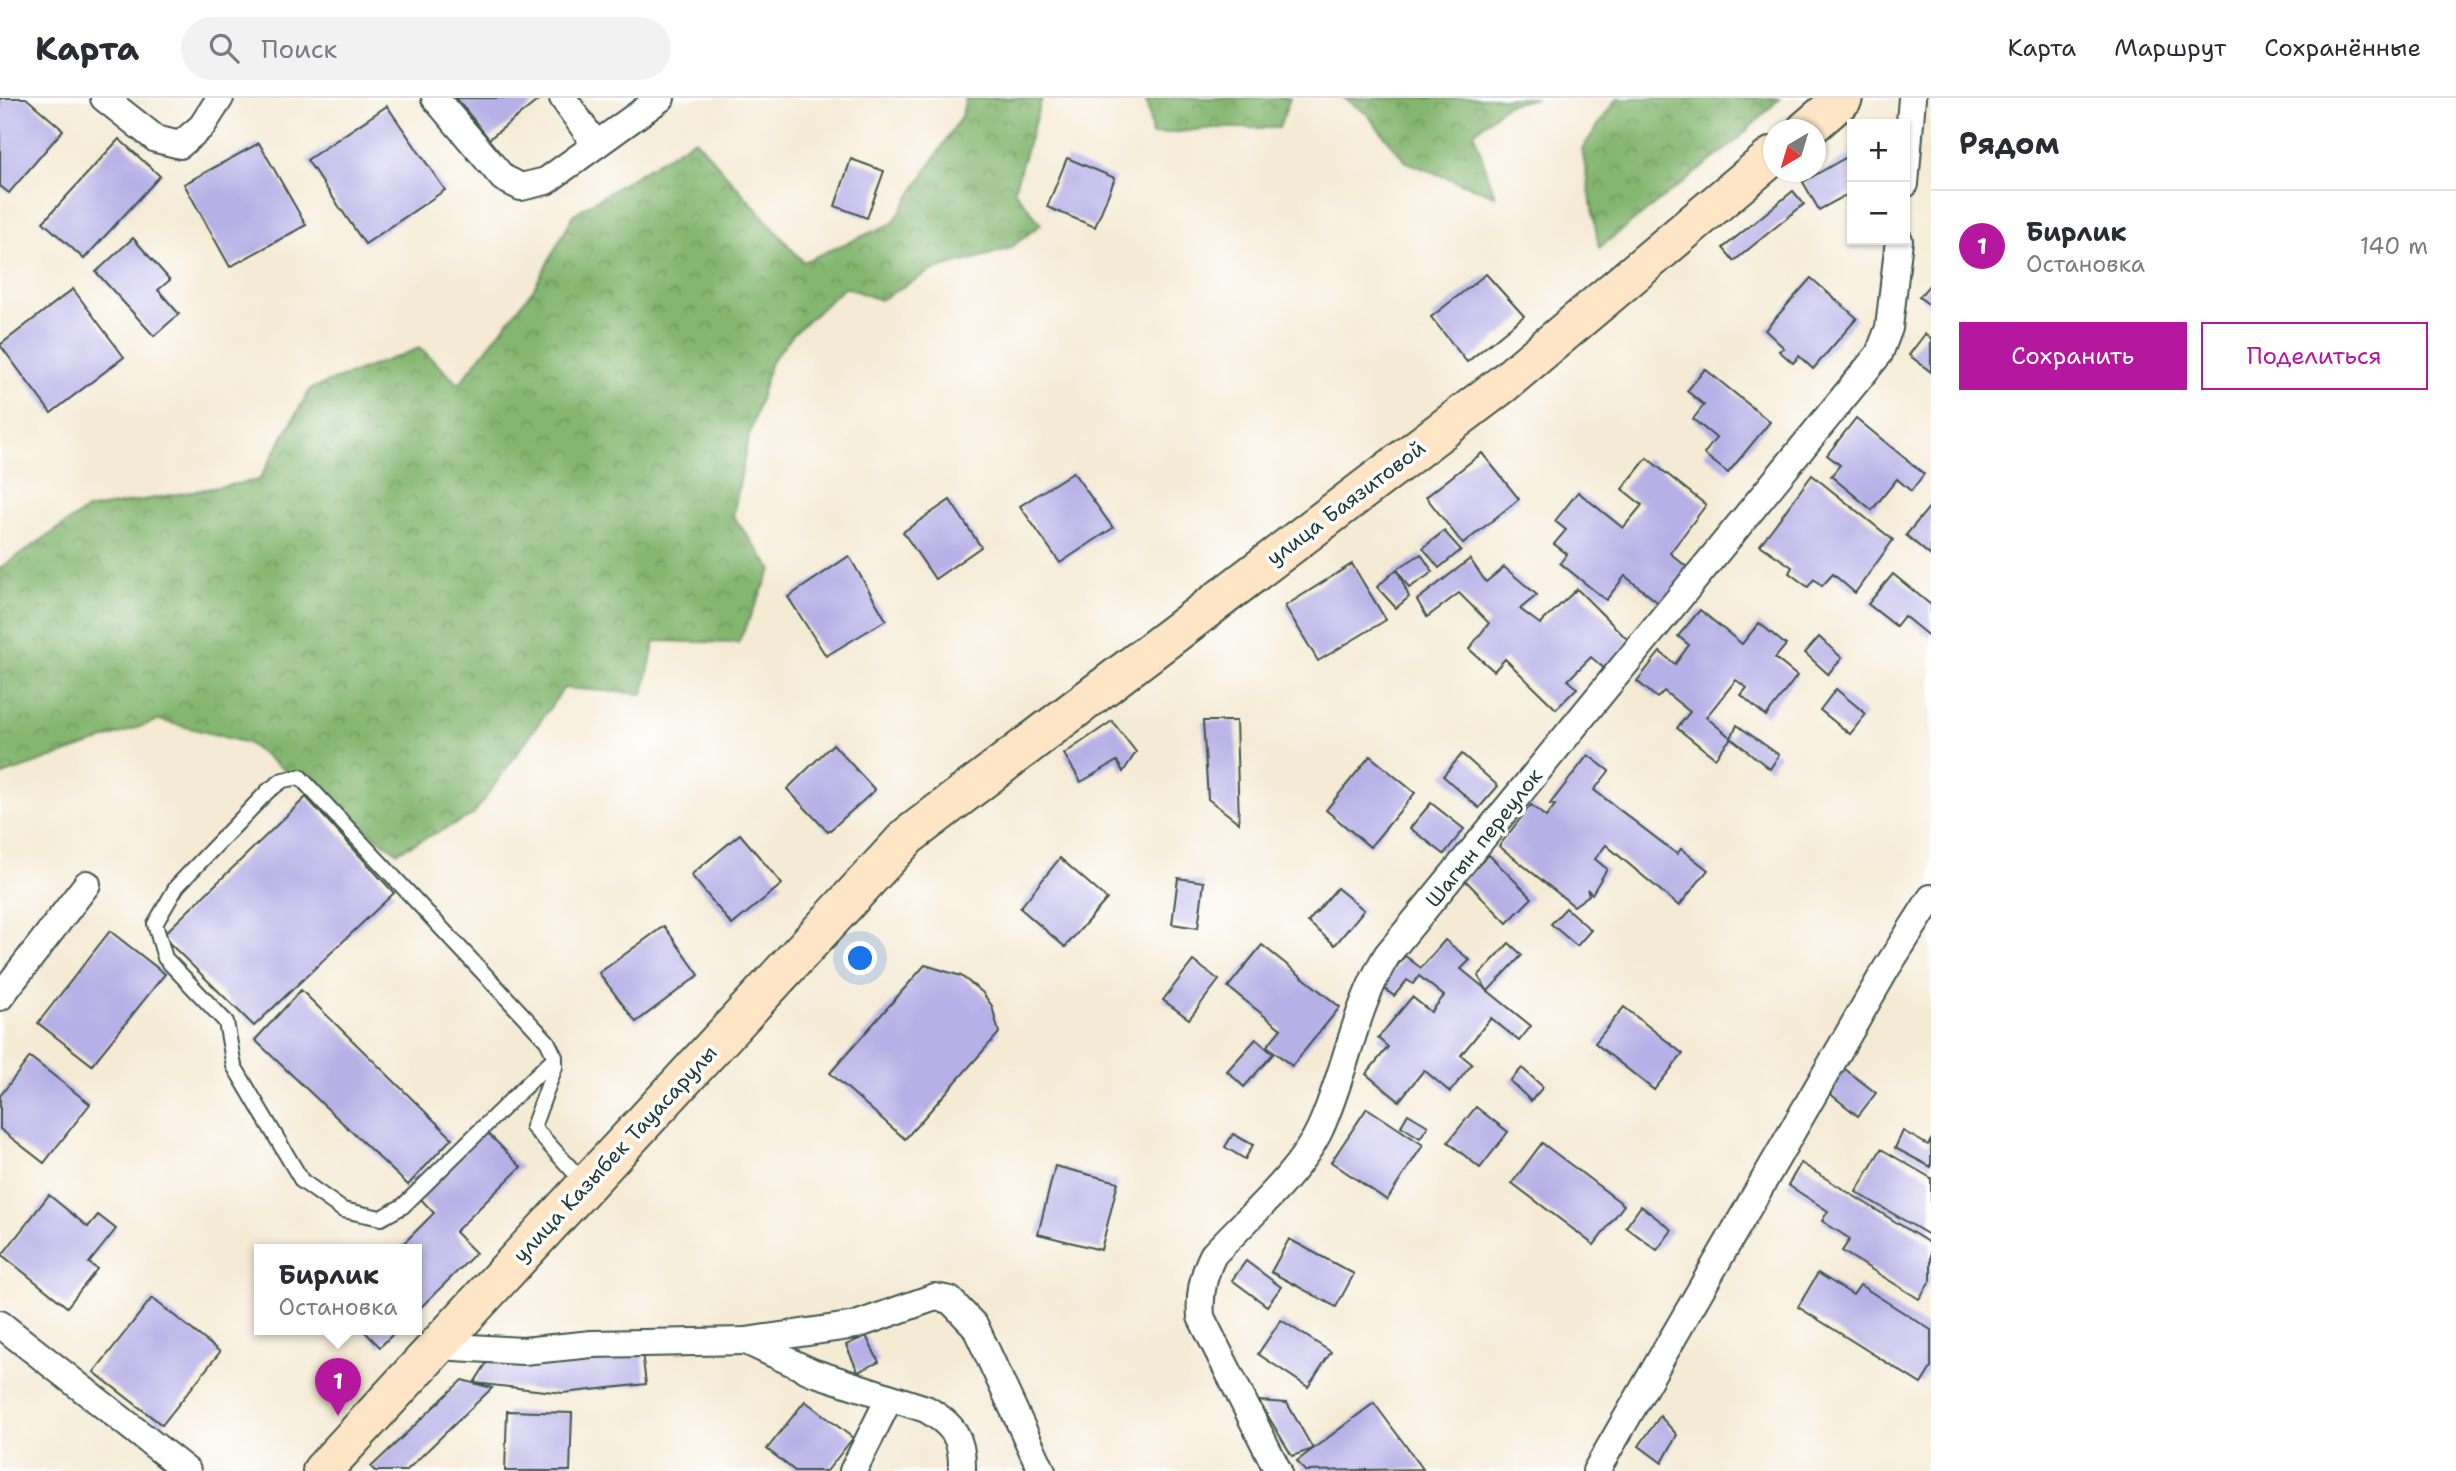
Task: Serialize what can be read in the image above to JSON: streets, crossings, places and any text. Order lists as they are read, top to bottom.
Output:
{
  "streets": {
    "street": ["улица Баязитовой", "Шагын переулок", "улица Казыбек Тауасарулы"]
  },
  "crossings": [
    ["улица Баязитовой", "улица Казыбек Тауасарулы"]
  ],
  "north": "bottom left",
  "page": {
    "header": "Карта",
    "search": "Поиск",
    "nav": ["Карта", "Маршрут", "Сохранённые"],
    "heading": "Рядом",
    "map_buttons": ["+", "−"],
    "list": [
      {
        "mark": "1",
        "name": "Бирлик",
        "note": "Остановка",
        "value": "140 m"
      }
    ],
    "buttons": ["Сохранить", "Поделиться"],
    "popup": ["Бирлик", "Остановка"],
    "pins": "1"
  }
}
